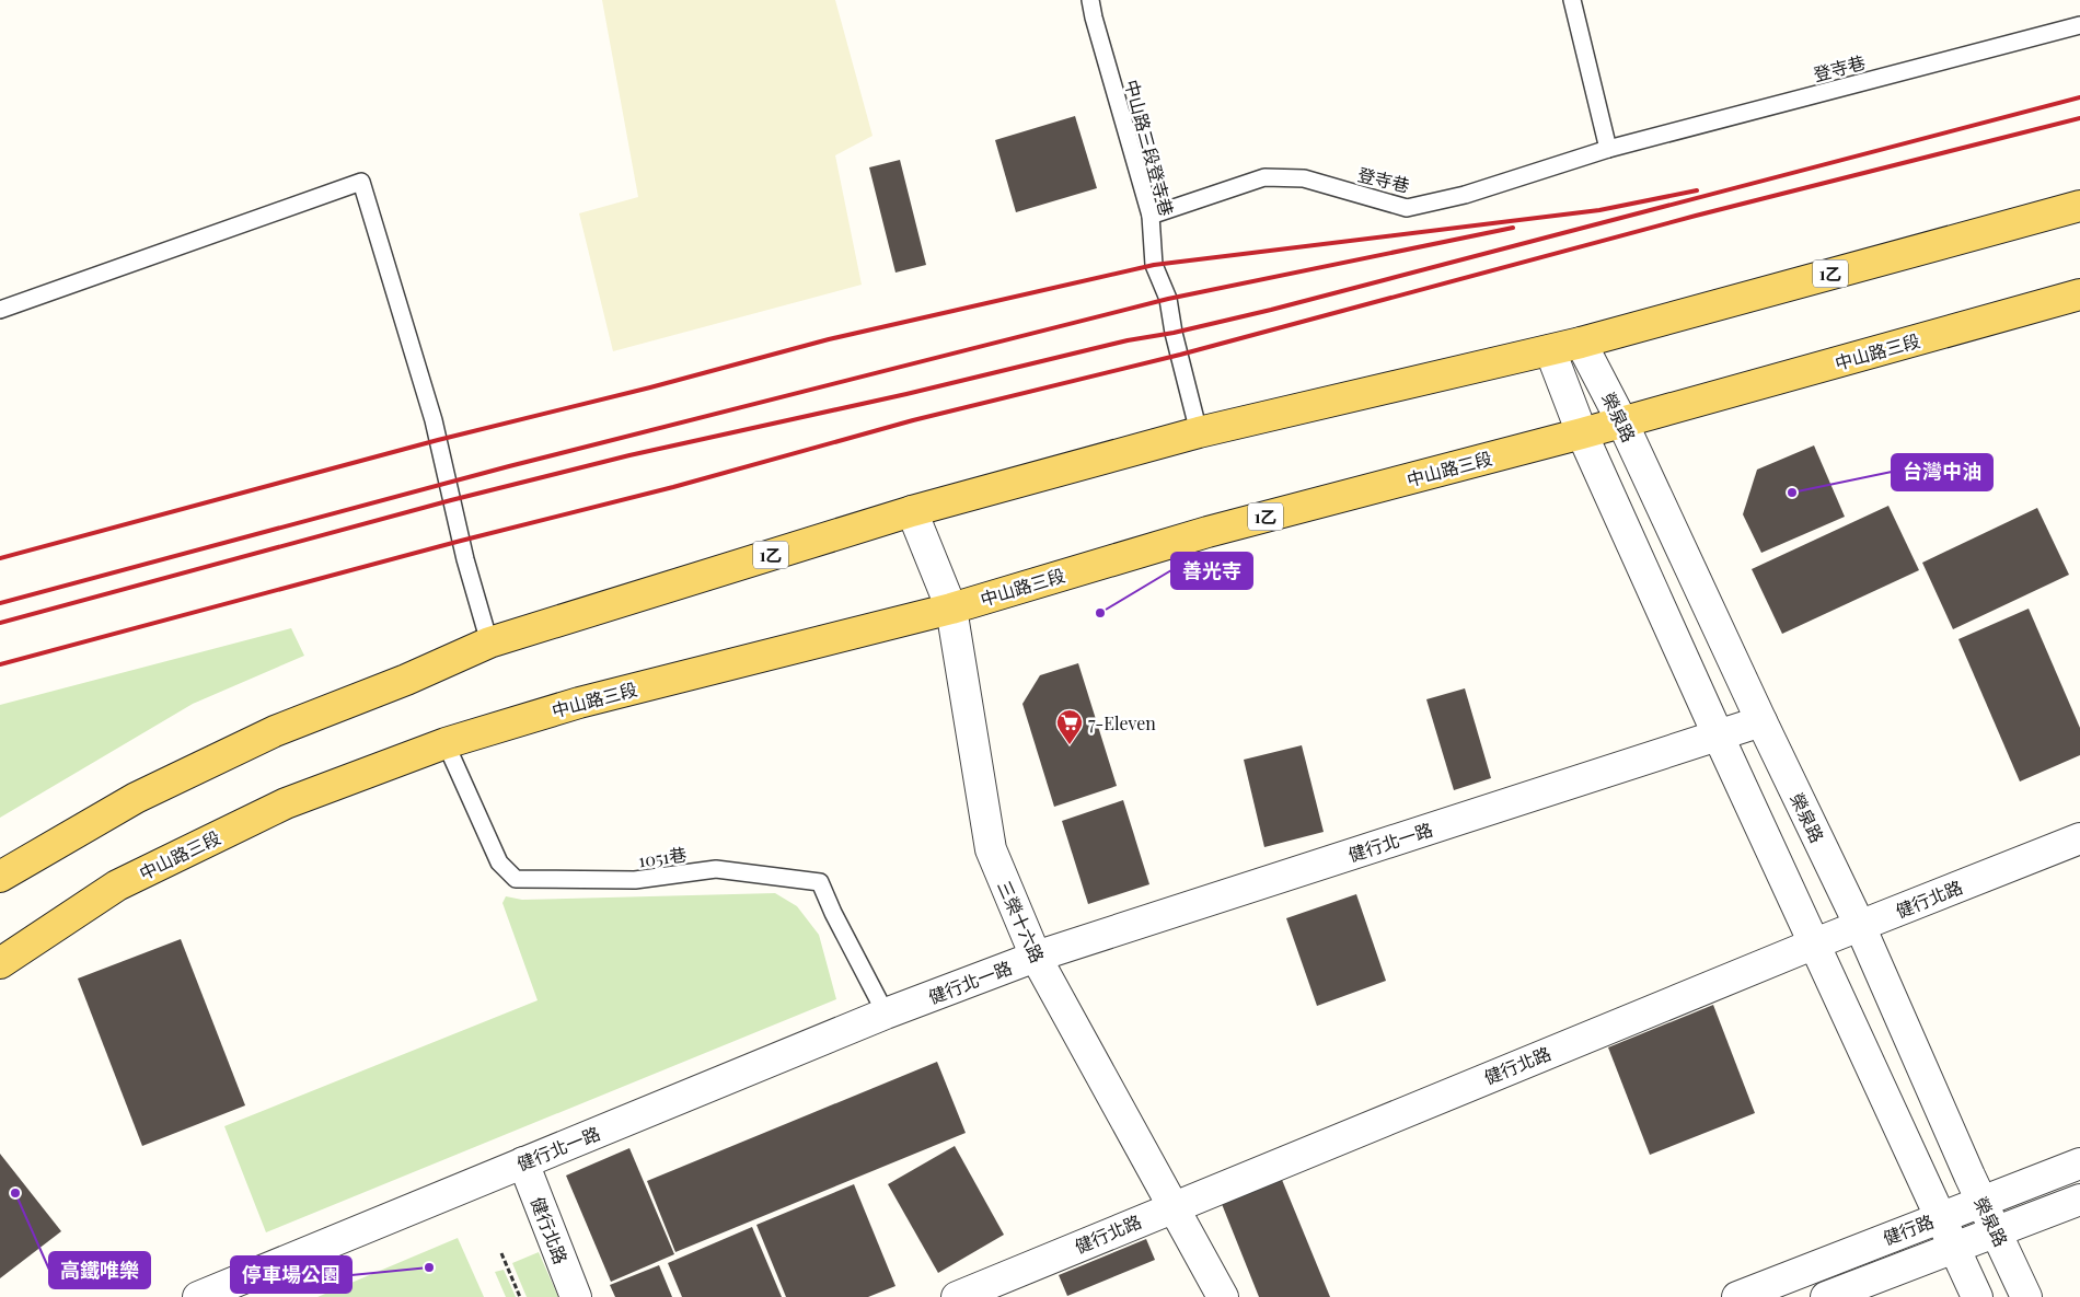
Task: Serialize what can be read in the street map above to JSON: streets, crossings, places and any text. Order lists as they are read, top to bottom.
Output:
{
  "streets": {
    "main road": ["1乙", "中山路三段"],
    "street": [
      "榮泉路",
      "健行北一路",
      "健行北路",
      "三榮十六路",
      "健行路"
    ],
    "lane": ["登寺巷", "中山路三段登寺巷", "1051巷"]
  },
  "crossings": [
    ["登寺巷", "中山路三段登寺巷"],
    ["中山路三段登寺巷", "1乙"],
    ["1乙", "榮泉路"],
    ["1乙", "三榮十六路"],
    ["中山路三段", "榮泉路"],
    ["中山路三段", "1051巷"],
    ["中山路三段", "三榮十六路"],
    ["榮泉路", "健行北一路"],
    ["榮泉路", "健行北路"],
    ["榮泉路", "健行路"],
    ["健行北一路", "1051巷"],
    ["健行北一路", "健行北路"],
    ["健行北一路", "三榮十六路"],
    ["健行北路", "三榮十六路"]
  ],
  "places": {
    "other": [
      "台灣中油",
      "善光寺",
      "高鐵唯樂",
      "停車場公園"
    ],
    "supermarket": ["7-Eleven"]
  }
}
